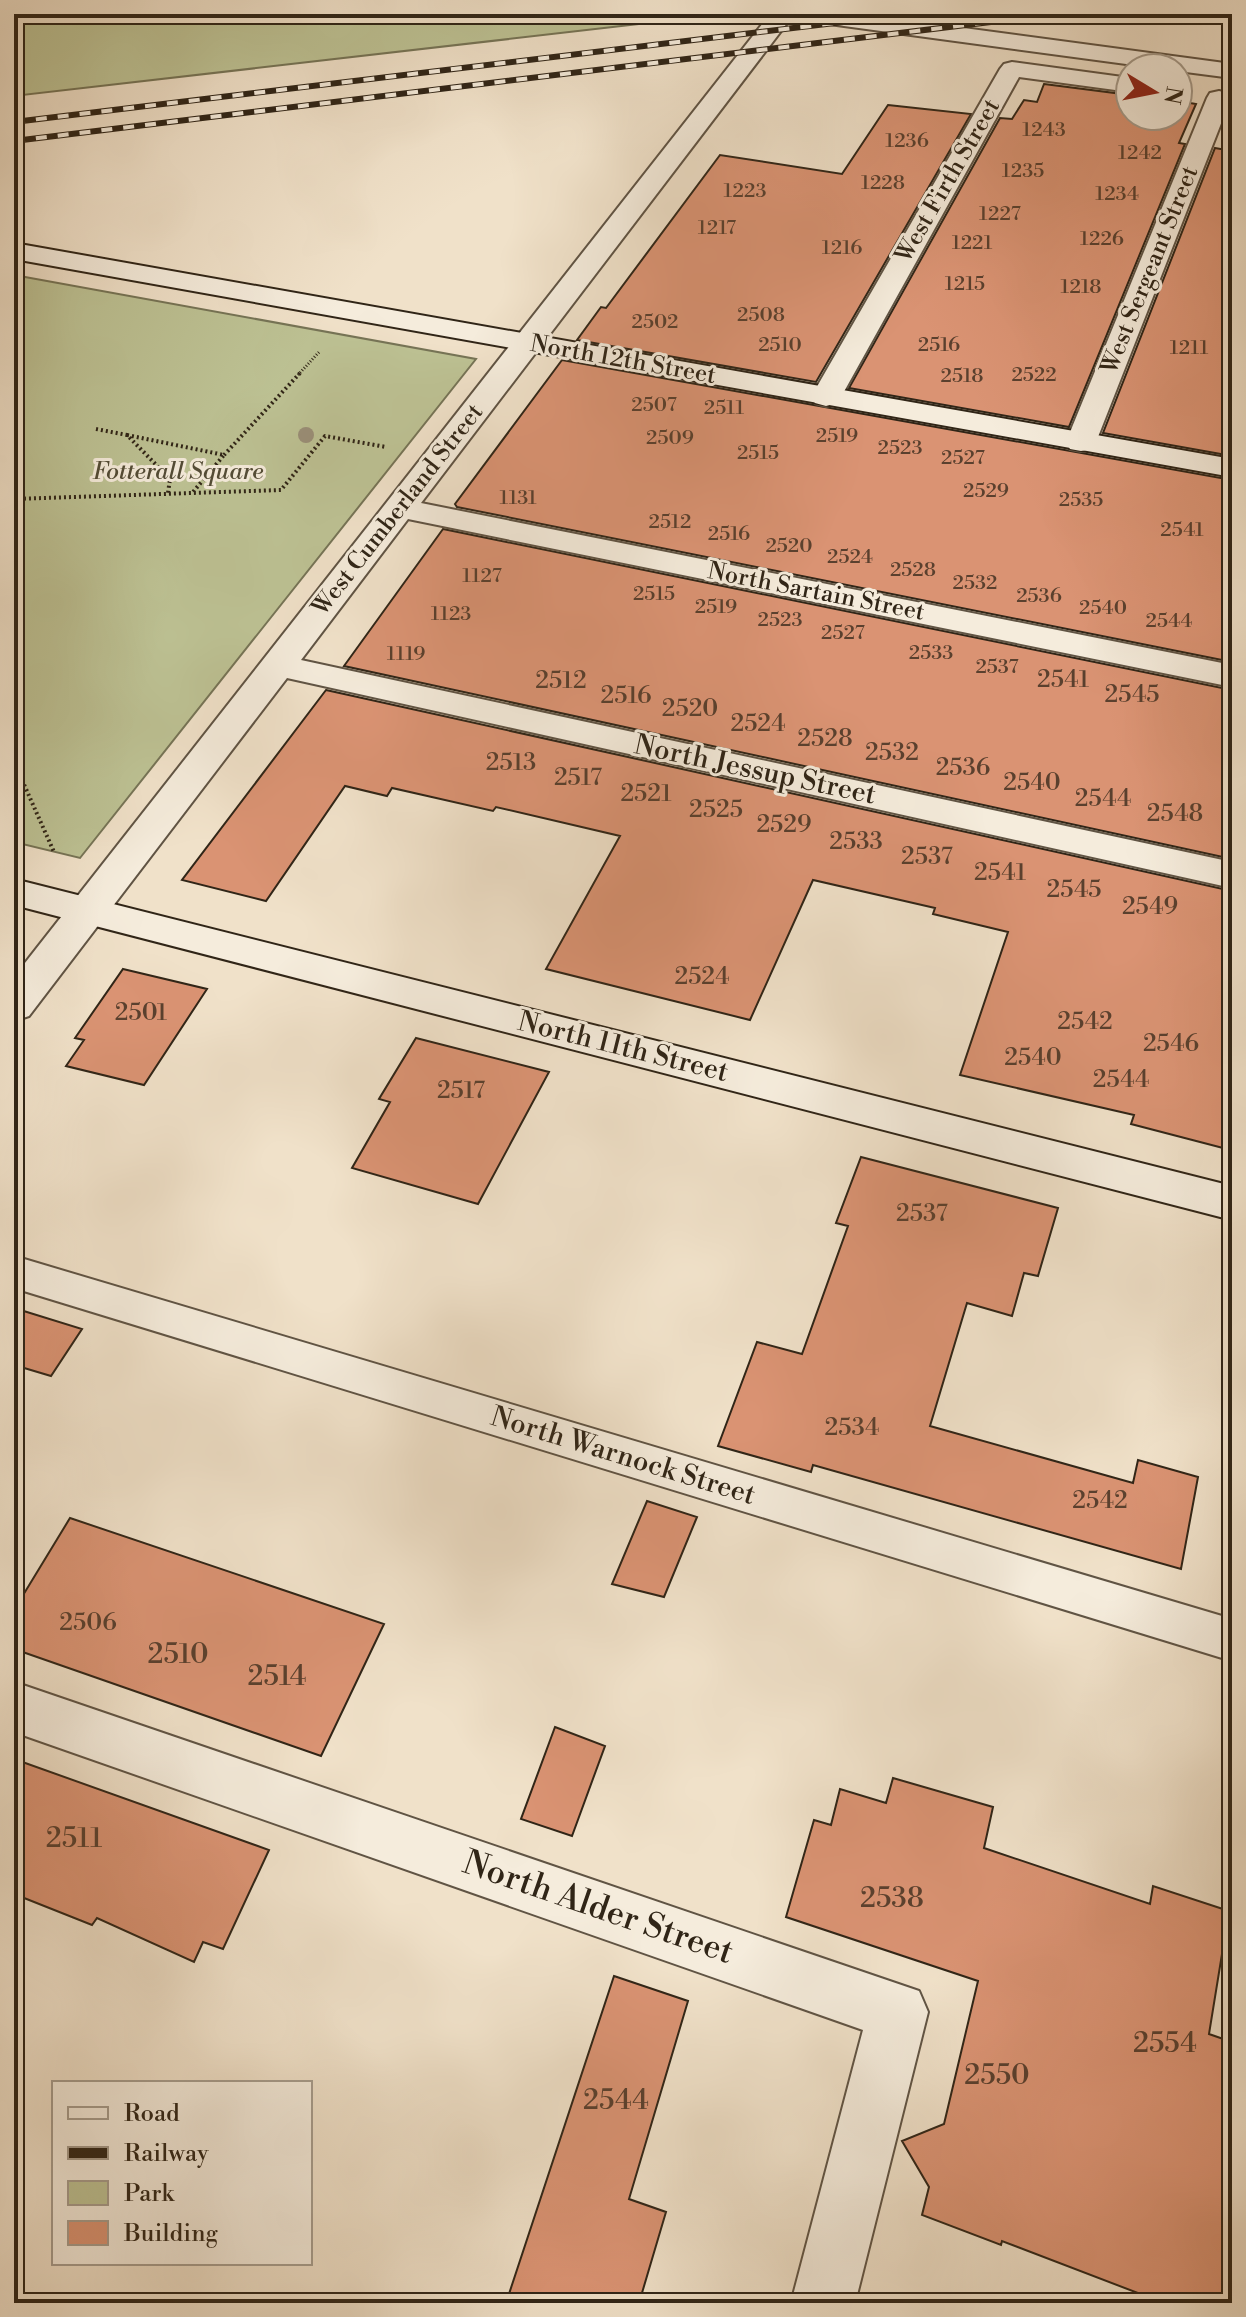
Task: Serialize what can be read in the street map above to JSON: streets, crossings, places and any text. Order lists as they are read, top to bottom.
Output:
{
  "streets": {
    "street": [
      "West Firth Street",
      "West Sergeant Street",
      "North 12th Street",
      "West Cumberland Street",
      "North Sartain Street",
      "North Jessup Street",
      "North 11th Street",
      "North Alder Street"
    ],
    "lane": ["North Warnock Street"]
  },
  "crossings": [
    ["West Firth Street", "North 12th Street"],
    ["West Sergeant Street", "North 12th Street"],
    ["North 12th Street", "West Cumberland Street"],
    ["West Cumberland Street", "North Sartain Street"],
    ["West Cumberland Street", "North Jessup Street"],
    ["West Cumberland Street", "North 11th Street"]
  ],
  "parks": ["Fotterall Square"],
  "house_numbers": [
    "1243",
    "1236",
    "1242",
    "1235",
    "1228",
    "1223",
    "1234",
    "1227",
    "1217",
    "1226",
    "1221",
    "1216",
    "1215",
    "1218",
    "2508",
    "2502",
    "2510",
    "2516",
    "1211",
    "2522",
    "2518",
    "2507",
    "2511",
    "2519",
    "2509",
    "2523",
    "2515",
    "2527",
    "2529",
    "1131",
    "2535",
    "2512",
    "2541",
    "2516",
    "2520",
    "2524",
    "2528",
    "1127",
    "2532",
    "2515",
    "2536",
    "2519",
    "2540",
    "1123",
    "2523",
    "2544",
    "2527",
    "2533",
    "1119",
    "2537",
    "2541",
    "2512",
    "2545",
    "2516",
    "2520",
    "2524",
    "2528",
    "2532",
    "2513",
    "2536",
    "2517",
    "2540",
    "2521",
    "2544",
    "2525",
    "2548",
    "2529",
    "2533",
    "2537",
    "2541",
    "2545",
    "2549",
    "2524",
    "2501",
    "2542",
    "2546",
    "2540",
    "2544",
    "2517",
    "2537",
    "2534",
    "2542",
    "2506",
    "2510",
    "2514",
    "2511",
    "2538",
    "2554",
    "2550",
    "2544"
  ],
  "legend": [
    "Road",
    "Railway",
    "Park",
    "Building"
  ],
  "north": "right"
}
